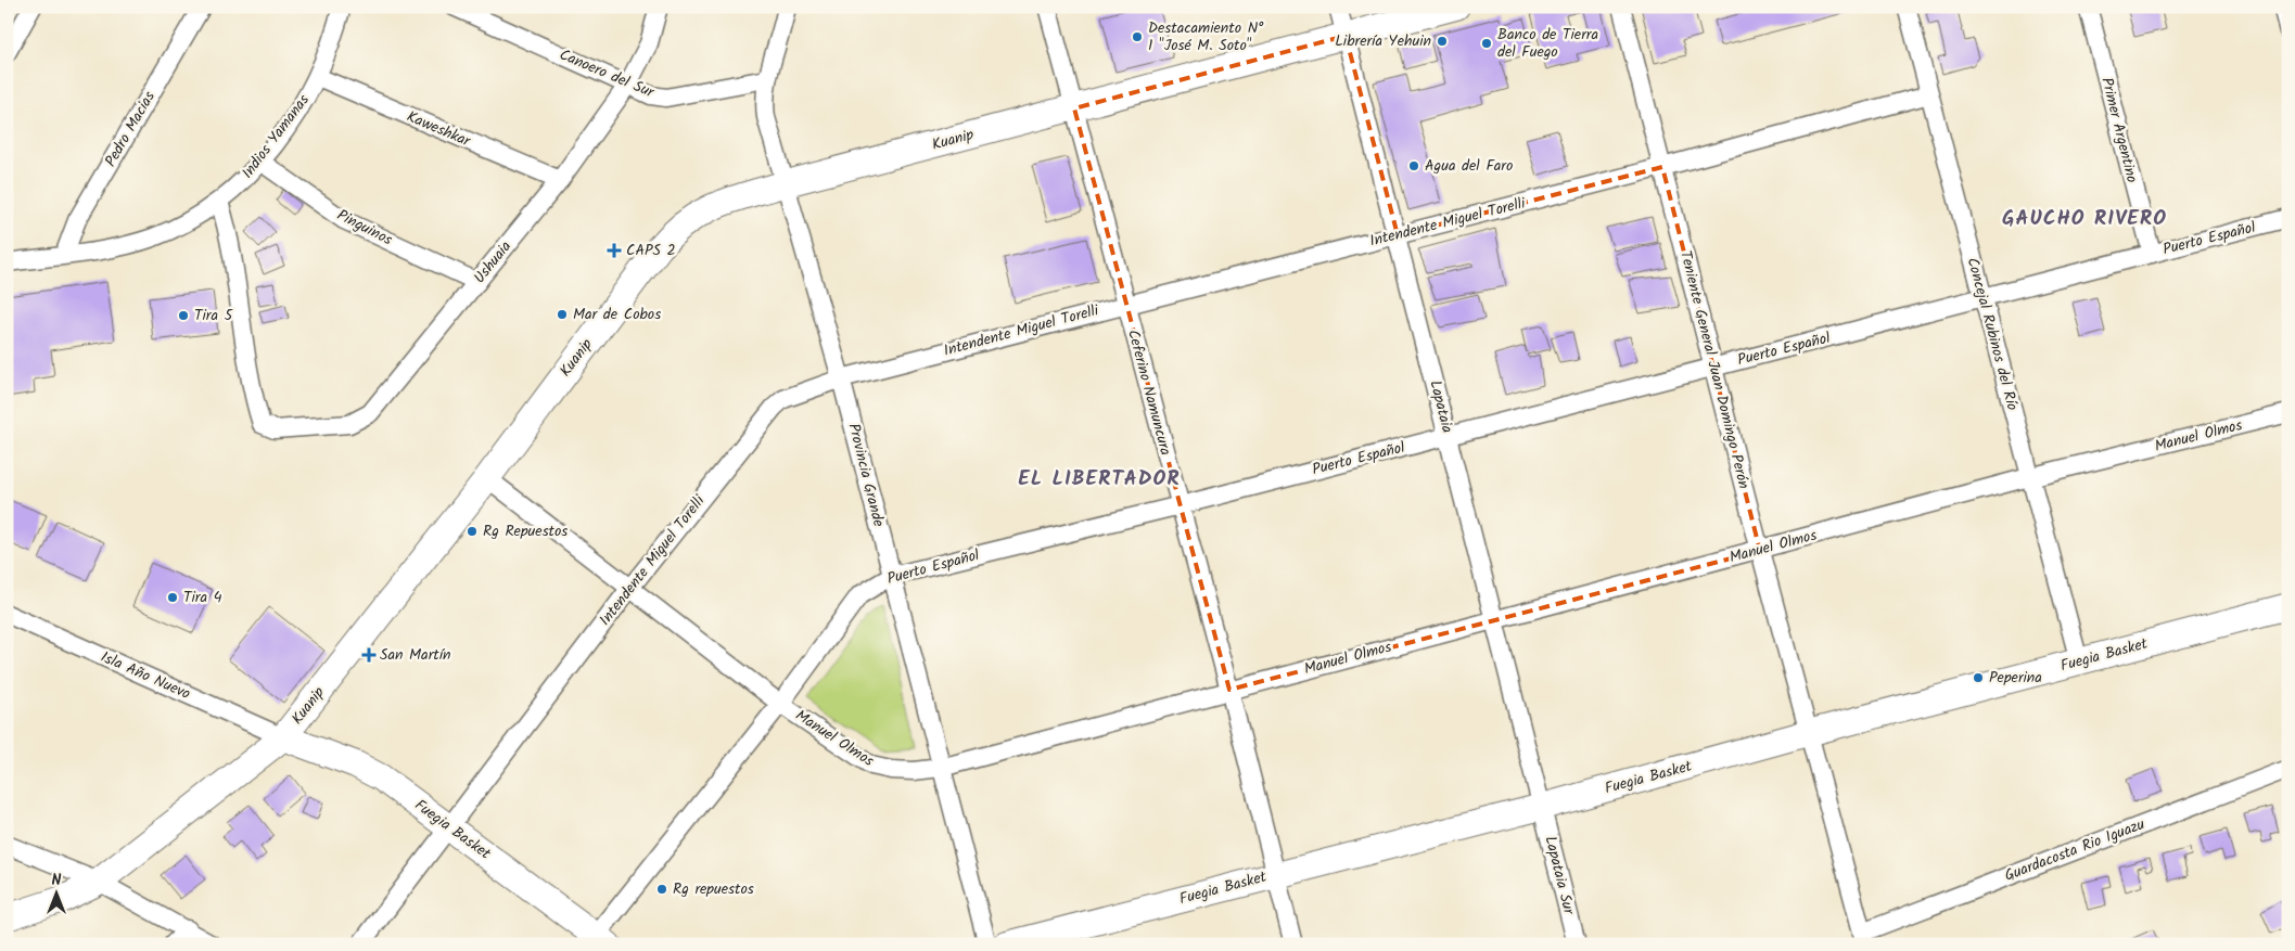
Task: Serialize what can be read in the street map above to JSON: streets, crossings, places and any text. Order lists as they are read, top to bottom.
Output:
{
  "streets": {
    "main road": ["Kuanip", "Fuegia Basket"],
    "street": [
      "Canoero del Sur",
      "Pedro Macias",
      "Kaweshkar",
      "Primer Argentino",
      "Indios Yamanas",
      "Intendente Miguel Torelli",
      "Pinguinos",
      "Puerto Español",
      "Ushuaia",
      "Concejal Rubinos del Río",
      "Teniente General Juan Domingo Perón",
      "Ceferino Namuncura",
      "Lapataia",
      "Manuel Olmos",
      "Provincia Grande",
      "Isla Año Nuevo",
      "Guardacosta Rio Iguazu",
      "Lapataia Sur"
    ]
  },
  "crossings": [
    ["Canoero del Sur", "Ushuaia"],
    ["Canoero del Sur", "Provincia Grande"],
    ["Pedro Macias", "Indios Yamanas"],
    ["Kaweshkar", "Indios Yamanas"],
    ["Kaweshkar", "Ushuaia"],
    ["Primer Argentino", "Puerto Español"],
    ["Indios Yamanas", "Pinguinos"],
    ["Indios Yamanas", "Ushuaia"],
    ["Kuanip", "Ceferino Namuncura"],
    ["Kuanip", "Lapataia"],
    ["Kuanip", "Manuel Olmos"],
    ["Kuanip", "Provincia Grande"],
    ["Kuanip", "Fuegia Basket"],
    ["Kuanip", "Isla Año Nuevo"],
    ["Intendente Miguel Torelli", "Concejal Rubinos del Río"],
    ["Intendente Miguel Torelli", "Teniente General Juan Domingo Perón"],
    ["Intendente Miguel Torelli", "Ceferino Namuncura"],
    ["Intendente Miguel Torelli", "Lapataia"],
    ["Intendente Miguel Torelli", "Manuel Olmos"],
    ["Intendente Miguel Torelli", "Provincia Grande"],
    ["Intendente Miguel Torelli", "Fuegia Basket"],
    ["Pinguinos", "Ushuaia"],
    ["Puerto Español", "Concejal Rubinos del Río"],
    ["Puerto Español", "Teniente General Juan Domingo Perón"],
    ["Puerto Español", "Ceferino Namuncura"],
    ["Puerto Español", "Lapataia"],
    ["Puerto Español", "Manuel Olmos"],
    ["Puerto Español", "Provincia Grande"],
    ["Puerto Español", "Fuegia Basket"],
    ["Concejal Rubinos del Río", "Manuel Olmos"],
    ["Concejal Rubinos del Río", "Fuegia Basket"],
    ["Teniente General Juan Domingo Perón", "Manuel Olmos"],
    ["Teniente General Juan Domingo Perón", "Fuegia Basket"],
    ["Teniente General Juan Domingo Perón", "Guardacosta Rio Iguazu"],
    ["Ceferino Namuncura", "Manuel Olmos"],
    ["Ceferino Namuncura", "Fuegia Basket"],
    ["Lapataia", "Manuel Olmos"],
    ["Lapataia", "Fuegia Basket"],
    ["Lapataia", "Lapataia Sur"],
    ["Manuel Olmos", "Provincia Grande"],
    ["Fuegia Basket", "Isla Año Nuevo"],
    ["Fuegia Basket", "Lapataia Sur"]
  ],
  "districts": ["GAUCHO RIVERO", "EL LIBERTADOR"],
  "places": {
    "other": [
      "Destacamiento N° 1 \"José M. Soto\"",
      "Librería Yehuin",
      "Banco de Tierra del Fuego",
      "Agua del Faro",
      "Mar de Cobos",
      "Tira 5",
      "Rg Repuestos",
      "Tira 4",
      "Peperina",
      "Rg repuestos"
    ],
    "health": ["CAPS 2", "San Martín"]
  },
  "north": "top"
}
